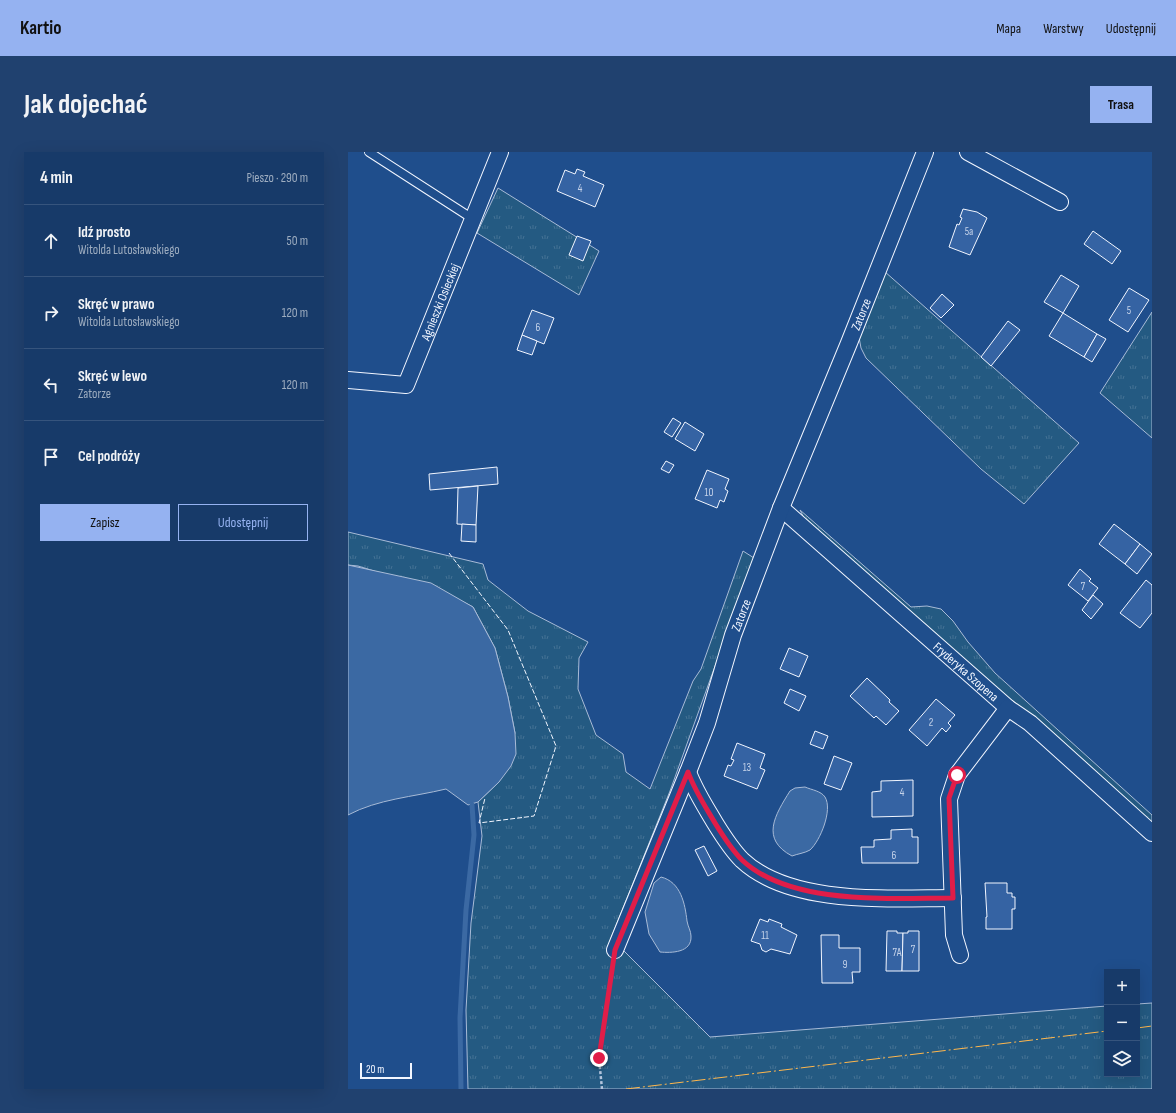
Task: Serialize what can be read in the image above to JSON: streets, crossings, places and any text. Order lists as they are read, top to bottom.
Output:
{
  "streets": {
    "street": ["Agnieszki Osieckiej", "Zatorze", "Fryderyka Szopena"]
  },
  "crossings": [
    ["Zatorze", "Fryderyka Szopena"]
  ],
  "house_numbers": [
    "4",
    "5a",
    "5",
    "6",
    "10",
    "7",
    "2",
    "13",
    "4",
    "6",
    "11",
    "7",
    "7A",
    "9"
  ],
  "scale_bar": "20 m",
  "page": {
    "header": "Kartio",
    "nav": ["Mapa", "Warstwy", "Udostępnij"],
    "buttons": [
      "Trasa",
      ["Zapisz", "Udostępnij"]
    ],
    "title": "Jak dojechać",
    "heading": ["4 min", "Pieszo · 290 m"],
    "list": [
      ["Idź prosto", "Witolda Lutosławskiego", "50 m"],
      ["Skręć w prawo", "Witolda Lutosławskiego", "120 m"],
      ["Skręć w lewo", "Zatorze", "120 m"],
      "Cel podróży"
    ],
    "map_buttons": ["+", "−"],
    "scale": "20 m"
  }
}
